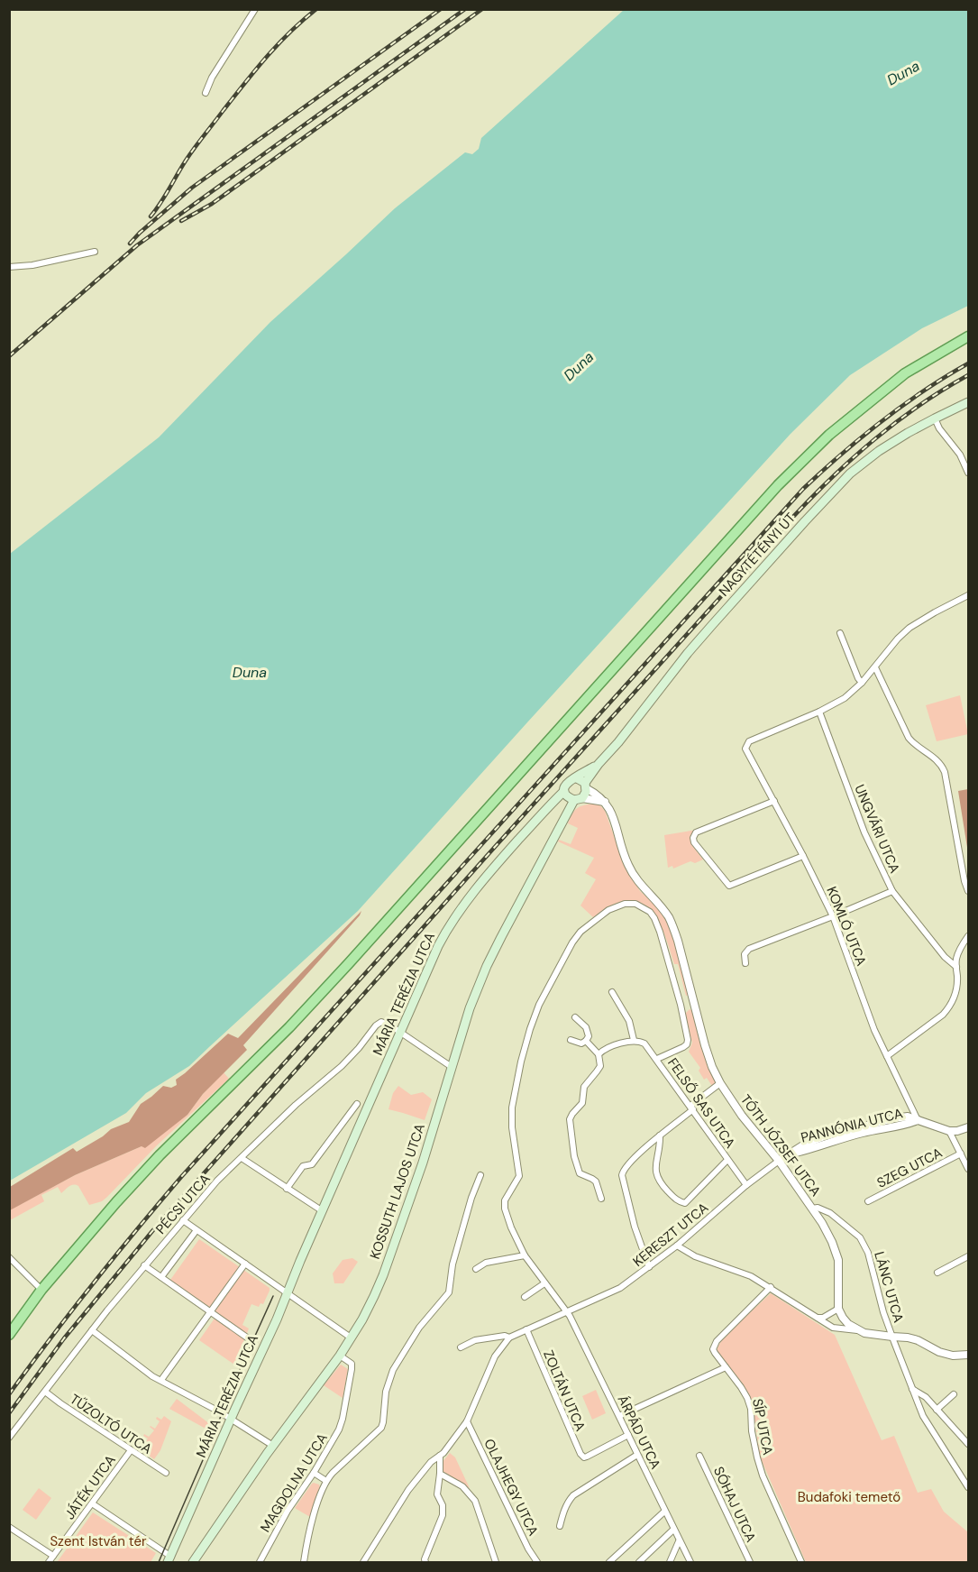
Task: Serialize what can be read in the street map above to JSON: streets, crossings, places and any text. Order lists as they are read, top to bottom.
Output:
{
  "streets": {
    "main road": ["NAGYTÉTÉNYI ÚT", "MÁRIA TERÉZIA UTCA", "KOSSUTH LAJOS UTCA"],
    "street": [
      "UNGVÁRI UTCA",
      "KOMLÓ UTCA",
      "FELSŐ SAS UTCA",
      "PANNÓNIA UTCA",
      "TÓTH JÓZSEF UTCA",
      "SZEG UTCA",
      "PÉCSI UTCA",
      "KERESZT UTCA",
      "LÁNC UTCA",
      "ZOLTÁN UTCA",
      "TŰZOLTÓ UTCA",
      "SÍP UTCA",
      "ÁRPÁD UTCA",
      "MAGDOLNA UTCA",
      "JÁTÉK UTCA",
      "OLAJHEGY UTCA",
      "SÓHAJ UTCA"
    ]
  },
  "crossings": [
    ["NAGYTÉTÉNYI ÚT", "MÁRIA TERÉZIA UTCA"],
    ["NAGYTÉTÉNYI ÚT", "KOSSUTH LAJOS UTCA"],
    ["UNGVÁRI UTCA", "KOMLÓ UTCA"],
    ["KOMLÓ UTCA", "PANNÓNIA UTCA"],
    ["MÁRIA TERÉZIA UTCA", "KOSSUTH LAJOS UTCA"],
    ["MÁRIA TERÉZIA UTCA", "PÉCSI UTCA"],
    ["FELSŐ SAS UTCA", "KERESZT UTCA"],
    ["PANNÓNIA UTCA", "TÓTH JÓZSEF UTCA"],
    ["PANNÓNIA UTCA", "KERESZT UTCA"],
    ["TÓTH JÓZSEF UTCA", "KERESZT UTCA"],
    ["TÓTH JÓZSEF UTCA", "LÁNC UTCA"],
    ["KOSSUTH LAJOS UTCA", "MAGDOLNA UTCA"],
    ["PÉCSI UTCA", "TŰZOLTÓ UTCA"],
    ["KERESZT UTCA", "ZOLTÁN UTCA"],
    ["KERESZT UTCA", "ÁRPÁD UTCA"],
    ["ZOLTÁN UTCA", "ÁRPÁD UTCA"],
    ["TŰZOLTÓ UTCA", "JÁTÉK UTCA"]
  ],
  "water": ["Duna"],
  "parks": ["Budafoki temető", "Szent István tér"]
}
